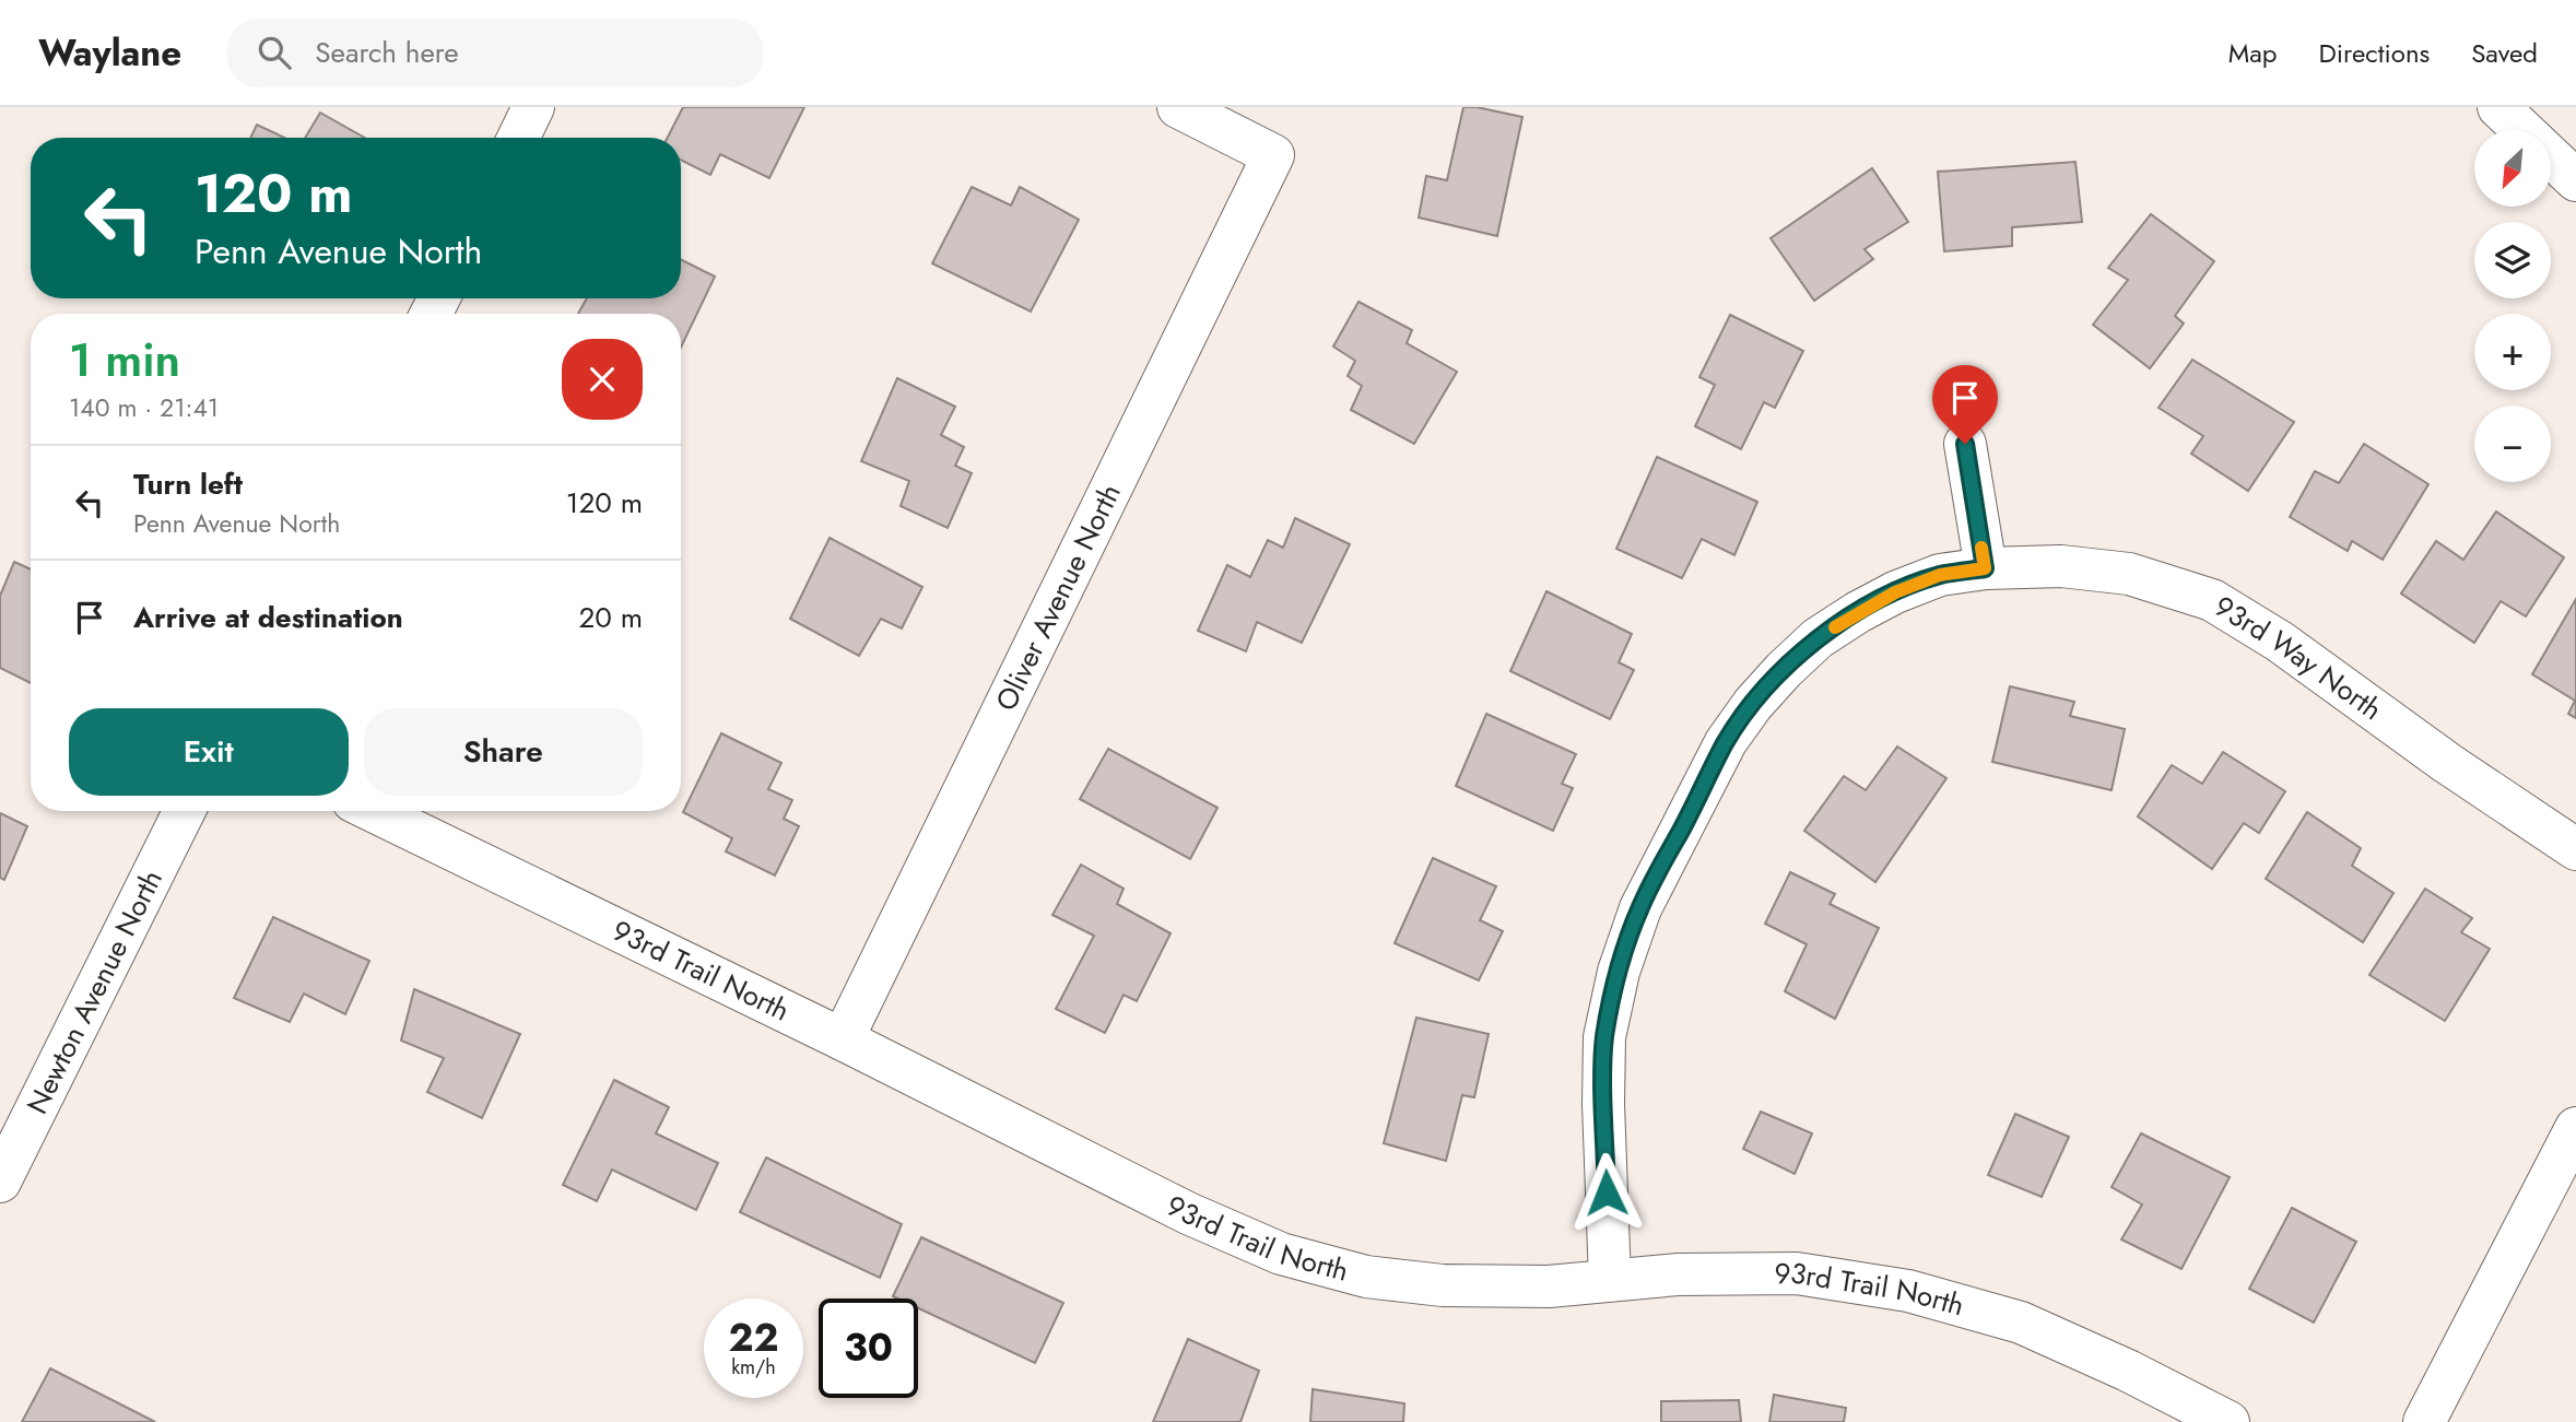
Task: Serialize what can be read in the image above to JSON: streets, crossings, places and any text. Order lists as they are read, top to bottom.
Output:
{
  "streets": {
    "main road": [
      "Oliver Avenue North",
      "93rd Way North",
      "93rd Trail North",
      "Newton Avenue North"
    ]
  },
  "crossings": [
    ["Oliver Avenue North", "93rd Trail North"],
    ["93rd Way North", "93rd Trail North"]
  ],
  "north": "bottom left",
  "page": {
    "header": "Waylane",
    "search": "Search here",
    "nav": ["Map", "Directions", "Saved"],
    "map_buttons": ["+", "−"],
    "turn": ["120 m", "Penn Avenue North"],
    "heading": ["1 min", "140 m · 21:41"],
    "list": [
      {
        "name": "Turn left",
        "note": "Penn Avenue North",
        "value": "120 m"
      },
      {
        "name": "Arrive at destination",
        "value": "20 m"
      }
    ],
    "buttons": ["Exit", "Share"],
    "speed": "22 km/h",
    "limit": "30"
  }
}
